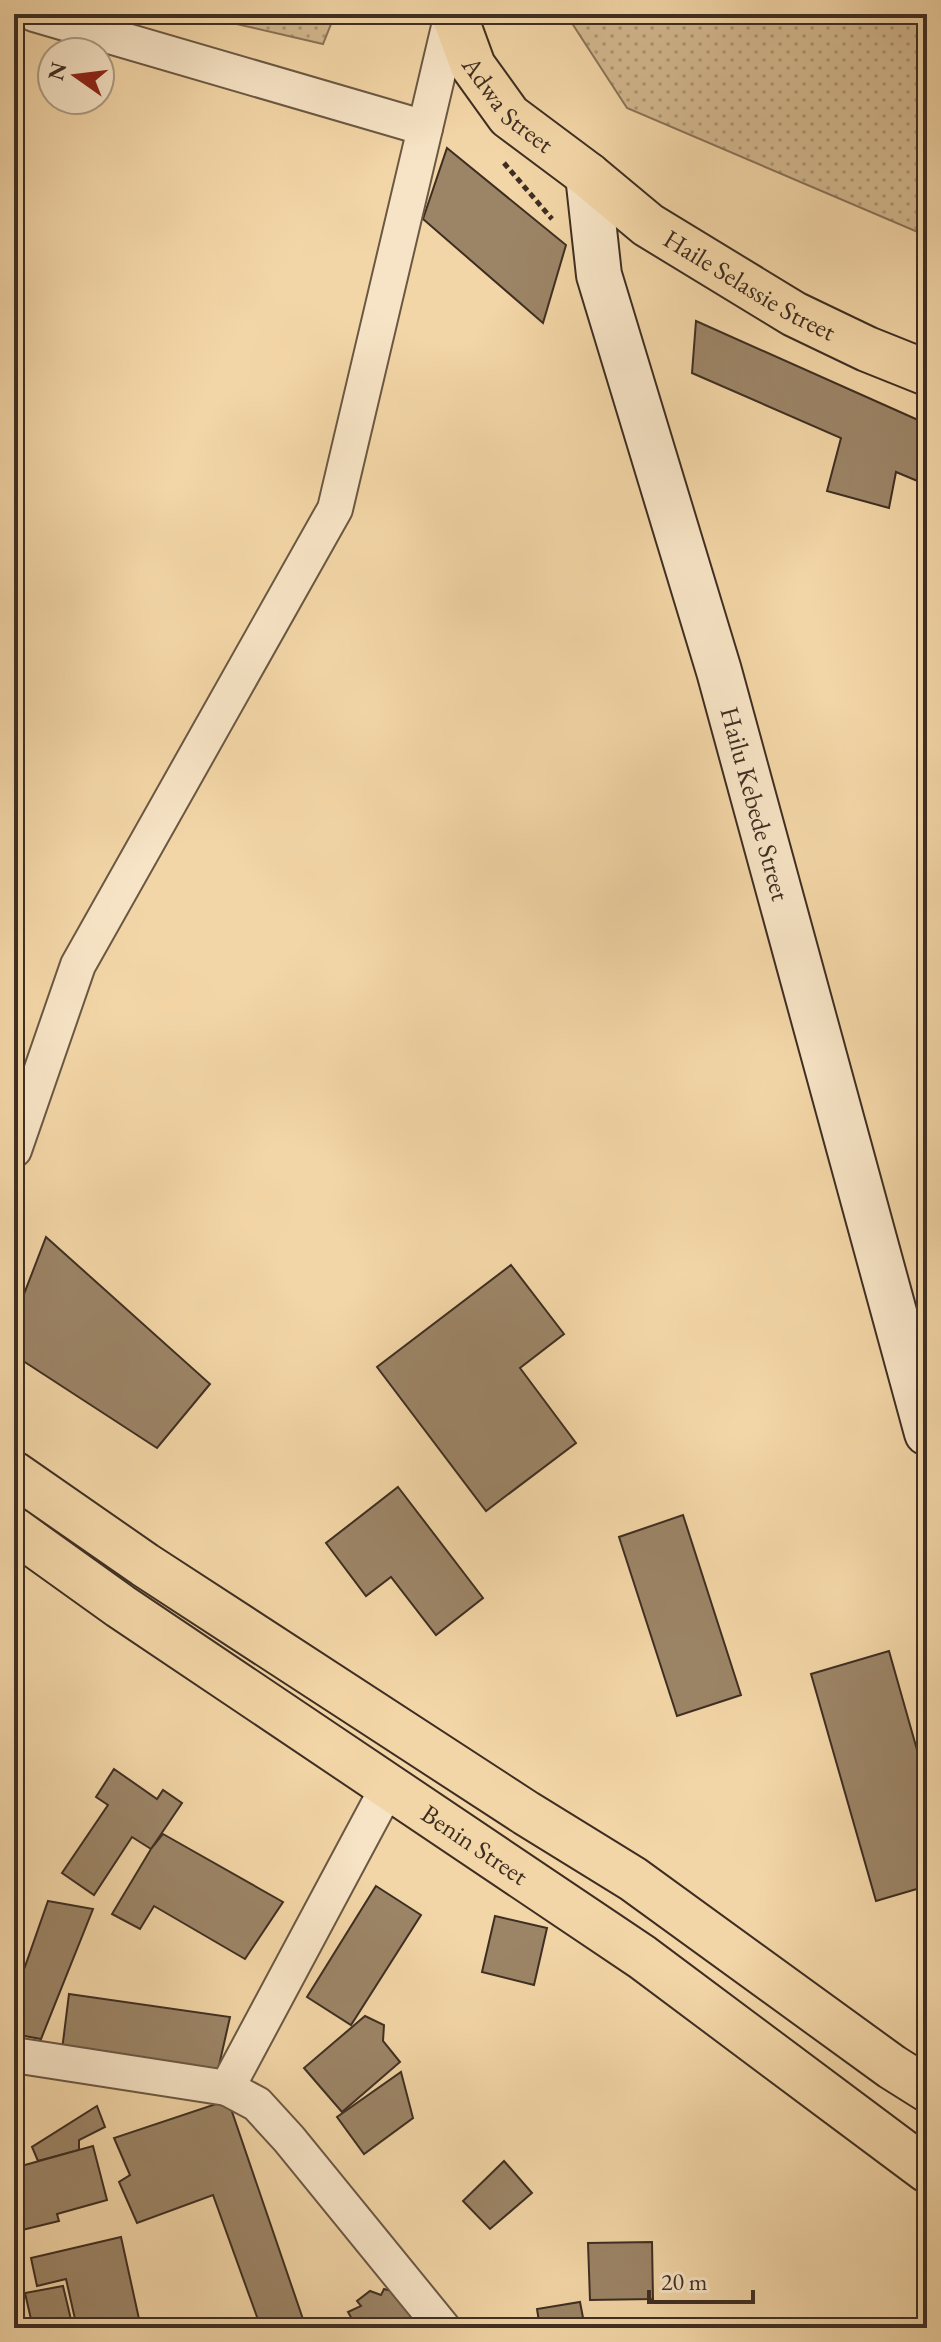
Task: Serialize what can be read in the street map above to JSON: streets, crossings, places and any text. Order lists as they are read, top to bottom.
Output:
{
  "streets": {
    "main road": [
      "Adwa Street",
      "Haile Selassie Street",
      "Hailu Kebede Street",
      "Benin Street"
    ]
  },
  "crossings": [
    ["Adwa Street", "Haile Selassie Street"],
    ["Adwa Street", "Hailu Kebede Street"],
    ["Haile Selassie Street", "Hailu Kebede Street"]
  ],
  "scale_bar": "20 m",
  "north": "left"
}
